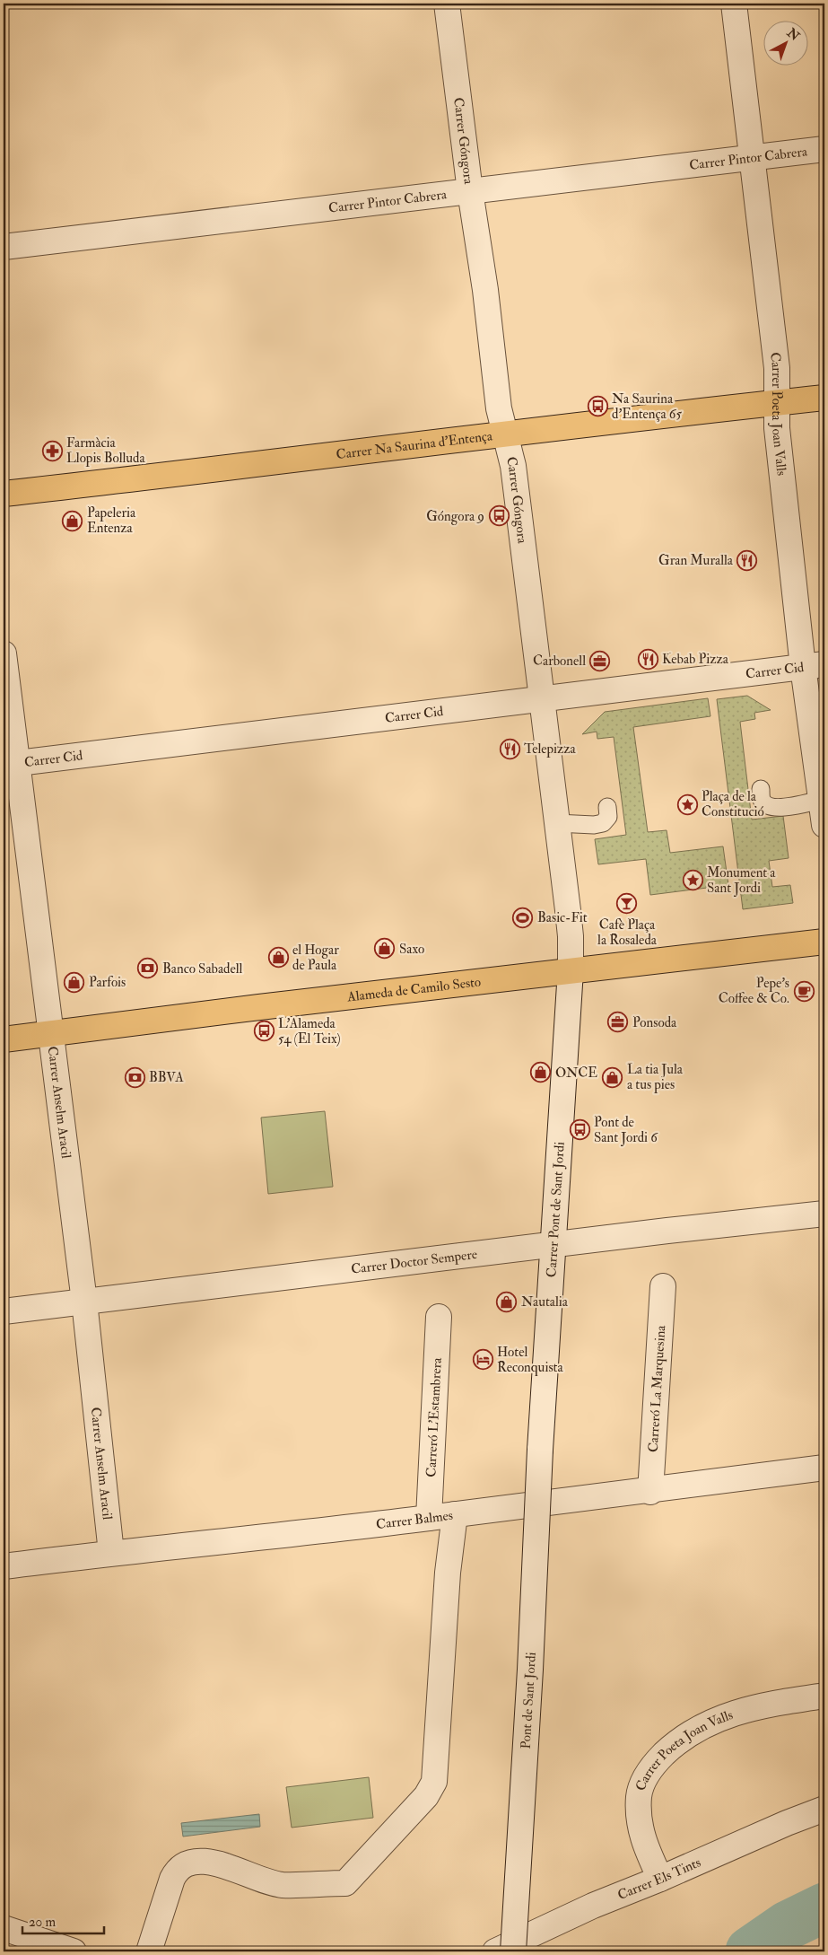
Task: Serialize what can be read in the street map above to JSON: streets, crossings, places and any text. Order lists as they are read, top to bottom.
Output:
{
  "streets": {
    "main road": ["Carrer Na Saurina d'Entença", "Alameda de Camilo Sesto"],
    "street": [
      "Carrer Góngora",
      "Carrer Pintor Cabrera",
      "Carrer Poeta Joan Valls",
      "Carrer Cid",
      "Carrer Anselm Aracil",
      "Carrer Pont de Sant Jordi",
      "Carrer Doctor Sempere",
      "Carreró La Marquesina",
      "Carreró L'Estambrera",
      "Carrer Balmes",
      "Pont de Sant Jordi",
      "Carrer Els Tints"
    ]
  },
  "crossings": [
    ["Carrer Góngora", "Carrer Pintor Cabrera"],
    ["Carrer Góngora", "Carrer Na Saurina d'Entença"],
    ["Carrer Góngora", "Carrer Cid"],
    ["Carrer Góngora", "Alameda de Camilo Sesto"],
    ["Carrer Góngora", "Carrer Pont de Sant Jordi"],
    ["Carrer Pintor Cabrera", "Carrer Poeta Joan Valls"],
    ["Carrer Poeta Joan Valls", "Carrer Na Saurina d'Entença"],
    ["Carrer Poeta Joan Valls", "Carrer Cid"],
    ["Carrer Poeta Joan Valls", "Carrer Els Tints"],
    ["Carrer Cid", "Carrer Anselm Aracil"],
    ["Alameda de Camilo Sesto", "Carrer Anselm Aracil"],
    ["Alameda de Camilo Sesto", "Carrer Pont de Sant Jordi"],
    ["Carrer Anselm Aracil", "Carrer Doctor Sempere"],
    ["Carrer Anselm Aracil", "Carrer Balmes"],
    ["Carrer Pont de Sant Jordi", "Carrer Doctor Sempere"],
    ["Carrer Pont de Sant Jordi", "Pont de Sant Jordi"],
    ["Carreró La Marquesina", "Carrer Balmes"],
    ["Carreró L'Estambrera", "Carrer Balmes"]
  ],
  "places": {
    "bus stop": [
      "Na Saurina d’Entença 65",
      "Góngora 9",
      "L'Alameda 54 (El Teix)",
      "Pont de Sant Jordi 6"
    ],
    "pharmacy": ["Farmàcia Llopis Bolluda"],
    "shop": [
      "Papeleria Entenza",
      "Saxo",
      "el Hogar de Paula",
      "Parfois",
      "ONCE",
      "La tia Jula a tus pies",
      "Nautalia"
    ],
    "restaurant": ["Gran Muralla", "Kebab Pizza", "Telepizza"],
    "office": ["Carbonell", "Ponsoda"],
    "place": ["Plaça de la Constitució", "Monument a Sant Jordi"],
    "bar": ["Cafè Plaça la Rosaleda"],
    "sports": ["Basic-Fit"],
    "bank": ["Banco Sabadell", "BBVA"],
    "cafe": ["Pepe's Coffee & Co."],
    "hotel": ["Hotel Reconquista"]
  },
  "scale_bar": "20 m",
  "north": "top right"
}
